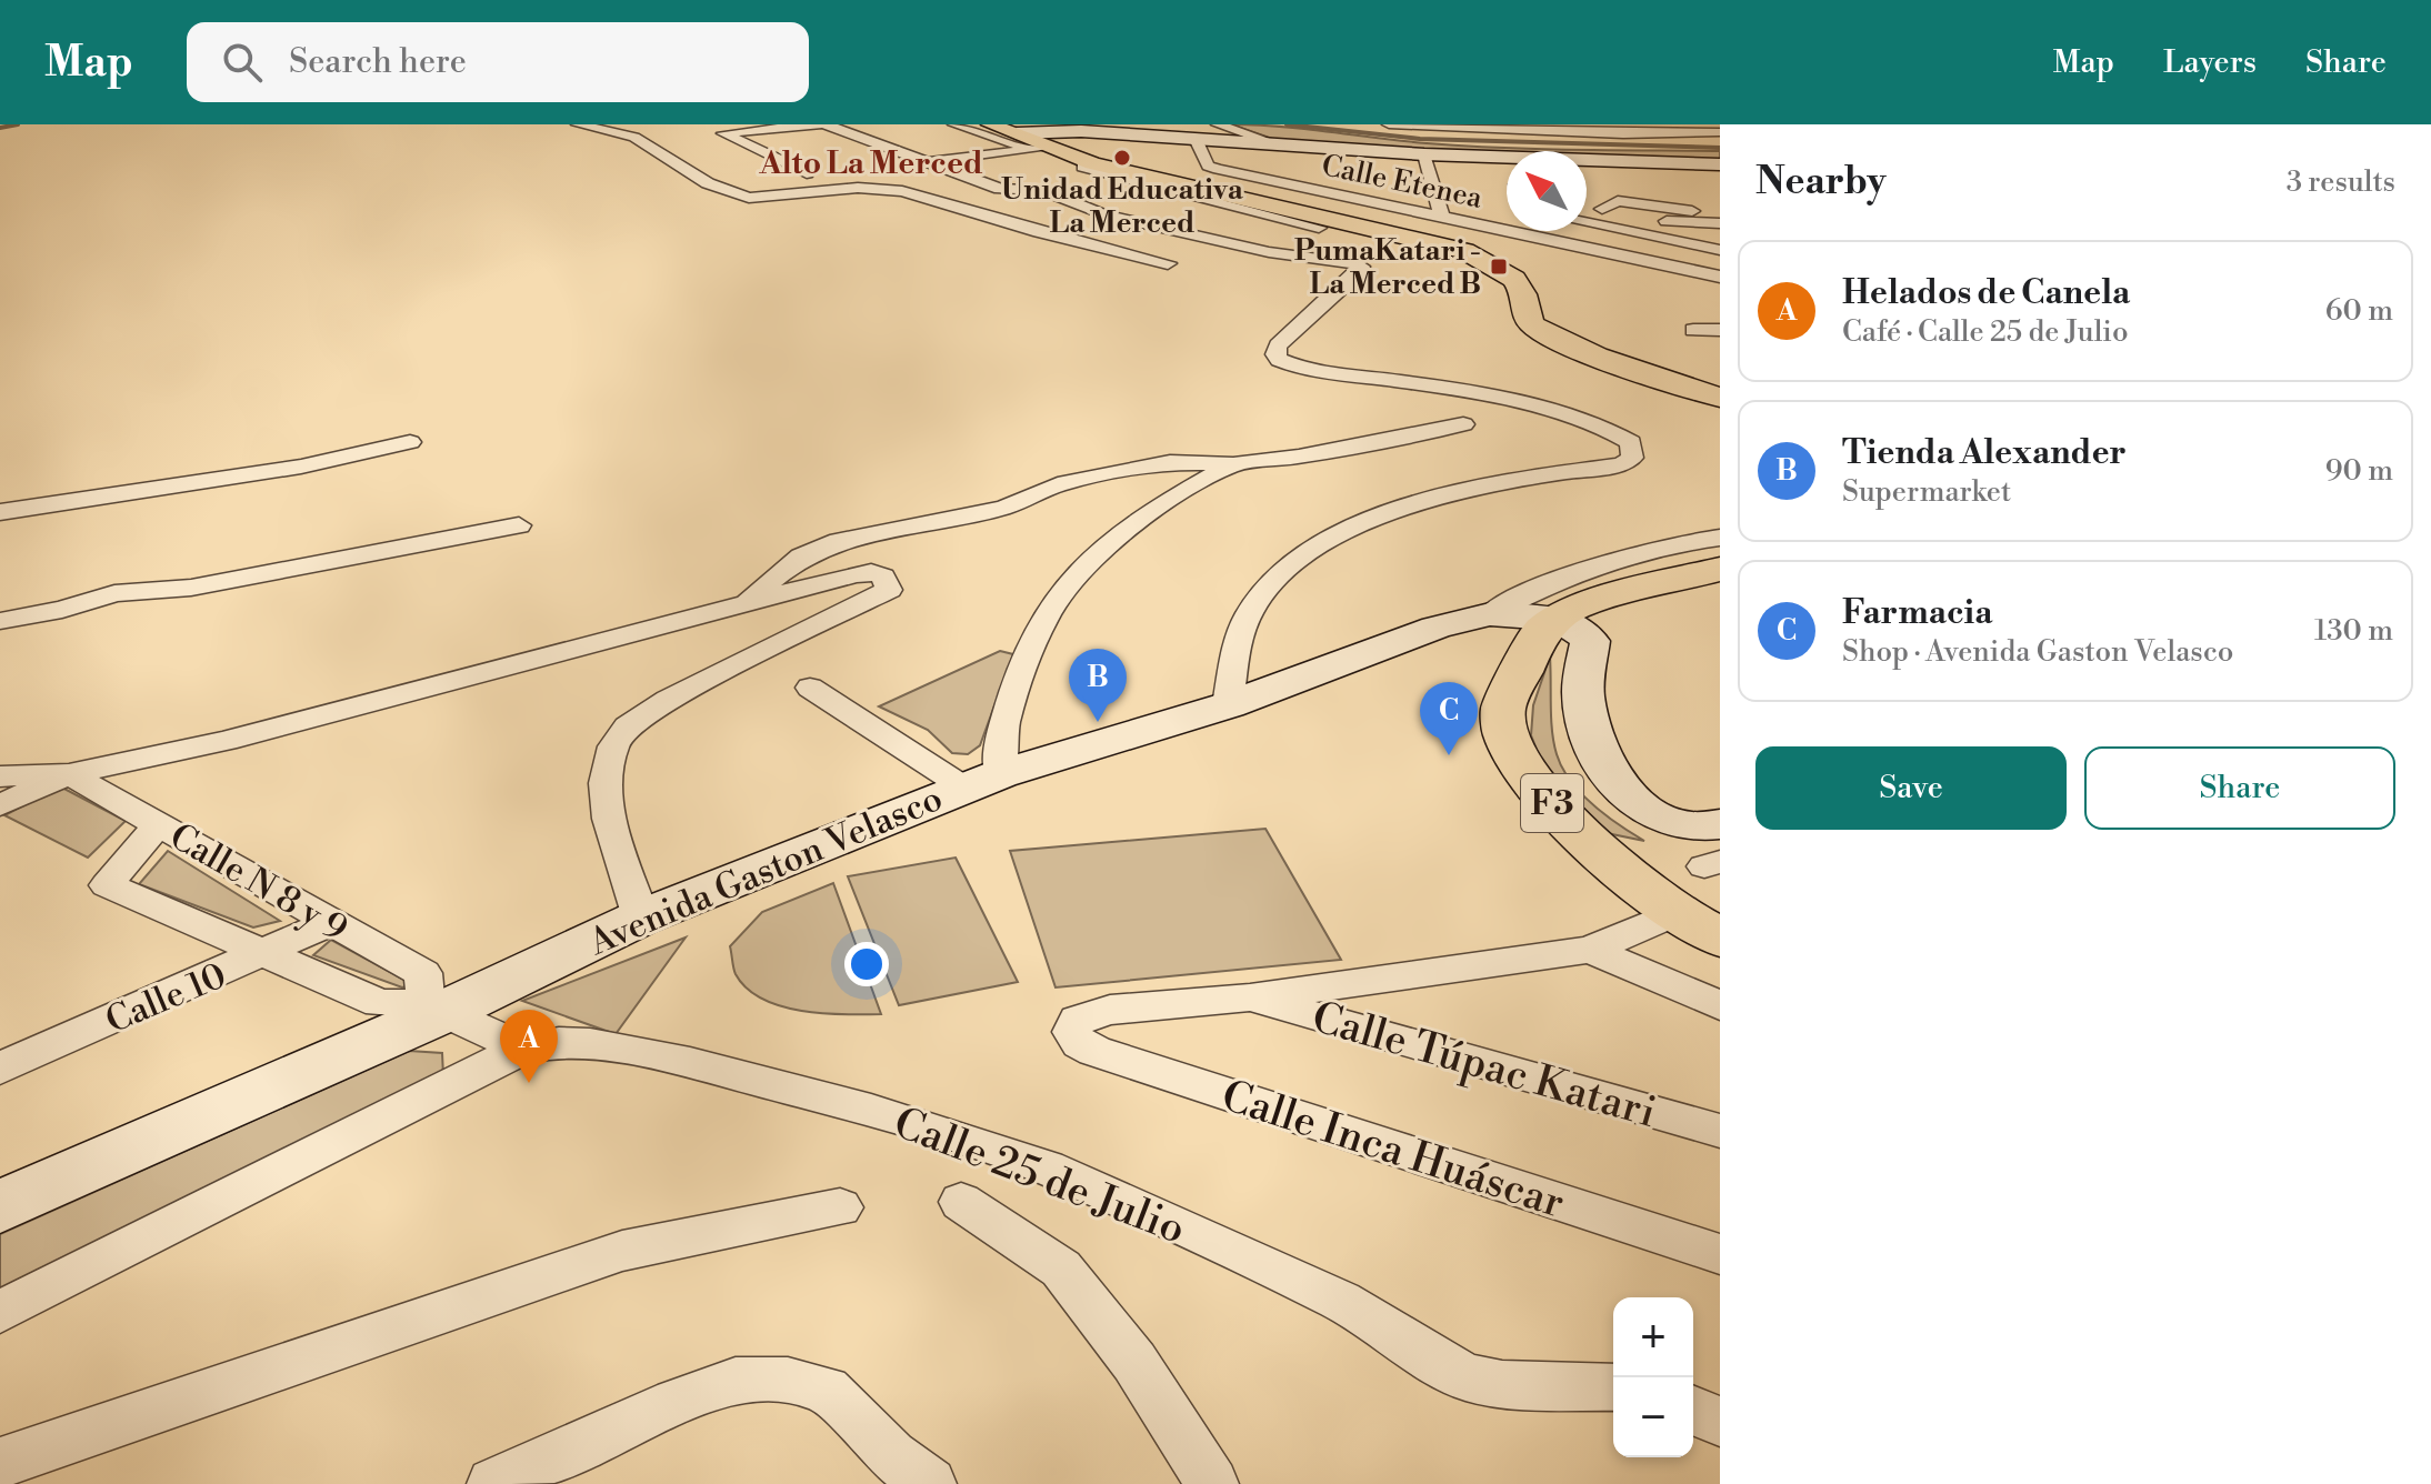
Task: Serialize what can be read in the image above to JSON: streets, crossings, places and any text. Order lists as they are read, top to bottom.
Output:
{
  "streets": {
    "highway": ["F3"],
    "street": [
      "Calle Etenea",
      "Avenida Gaston Velasco",
      "Calle N 8 y 9",
      "Calle 10",
      "Calle Túpac Katari",
      "Calle Inca Huáscar",
      "Calle 25 de Julio"
    ]
  },
  "crossings": [
    ["F3", "Avenida Gaston Velasco"],
    ["Avenida Gaston Velasco", "Calle N 8 y 9"],
    ["Calle N 8 y 9", "Calle 10"],
    ["Calle Túpac Katari", "Calle Inca Huáscar"]
  ],
  "districts": ["Alto La Merced"],
  "places": {
    "other": ["Unidad Educativa La Merced"],
    "transit": ["PumaKatari - La Merced B"]
  },
  "north": "top left",
  "page": {
    "header": "Map",
    "search": "Search here",
    "nav": ["Map", "Layers", "Share"],
    "heading": ["Nearby", "3 results"],
    "list": [
      {
        "mark": "A",
        "name": "Helados de Canela",
        "note": "Café · Calle 25 de Julio",
        "value": "60 m"
      },
      {
        "mark": "B",
        "name": "Tienda Alexander",
        "note": "Supermarket",
        "value": "90 m"
      },
      {
        "mark": "C",
        "name": "Farmacia",
        "note": "Shop · Avenida Gaston Velasco",
        "value": "130 m"
      }
    ],
    "pins": ["B", "C", "A"],
    "buttons": ["Save", "Share"],
    "map_buttons": ["+", "−"]
  }
}
